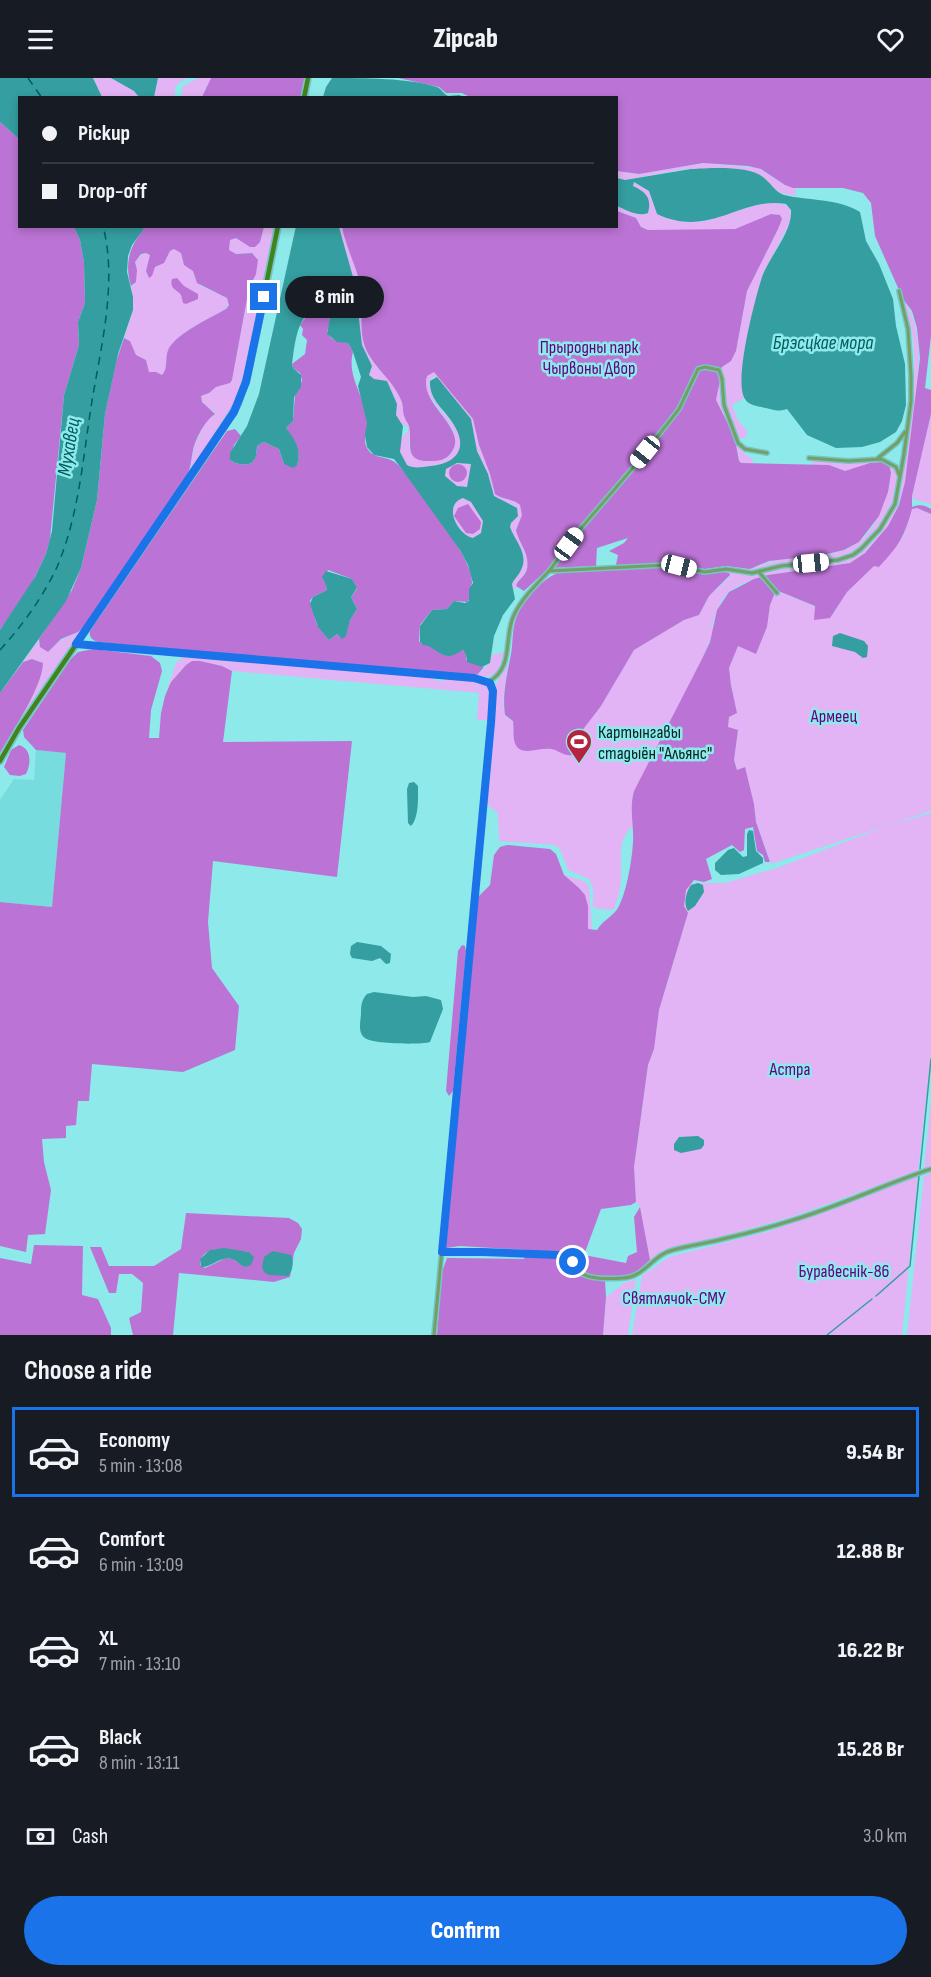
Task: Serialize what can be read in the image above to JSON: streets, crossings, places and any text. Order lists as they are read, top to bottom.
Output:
{
  "water": ["Брэсцкае мора", "Мухавец"],
  "parks": [
    "Прыродны парк Чырвоны Двор",
    "Армеец",
    "Астра",
    "Буравеснік-86",
    "Святлячок-СМУ"
  ],
  "places": {
    "sports": ["Картынгавы стадыён \"Альянс\""]
  },
  "page": {
    "header": "Zipcab",
    "banner": ["Pickup", "Drop-off"],
    "bubble": "8 min",
    "heading": "Choose a ride",
    "list": [
      {
        "name": "Economy",
        "note": "5 min · 13:08",
        "value": "9.54 Br"
      },
      {
        "name": "Comfort",
        "note": "6 min · 13:09",
        "value": "12.88 Br"
      },
      {
        "name": "XL",
        "note": "7 min · 13:10",
        "value": "16.22 Br"
      },
      {
        "name": "Black",
        "note": "8 min · 13:11",
        "value": "15.28 Br"
      }
    ],
    "pay": ["Cash", "3.0 km"],
    "buttons": "Confirm"
  }
}
